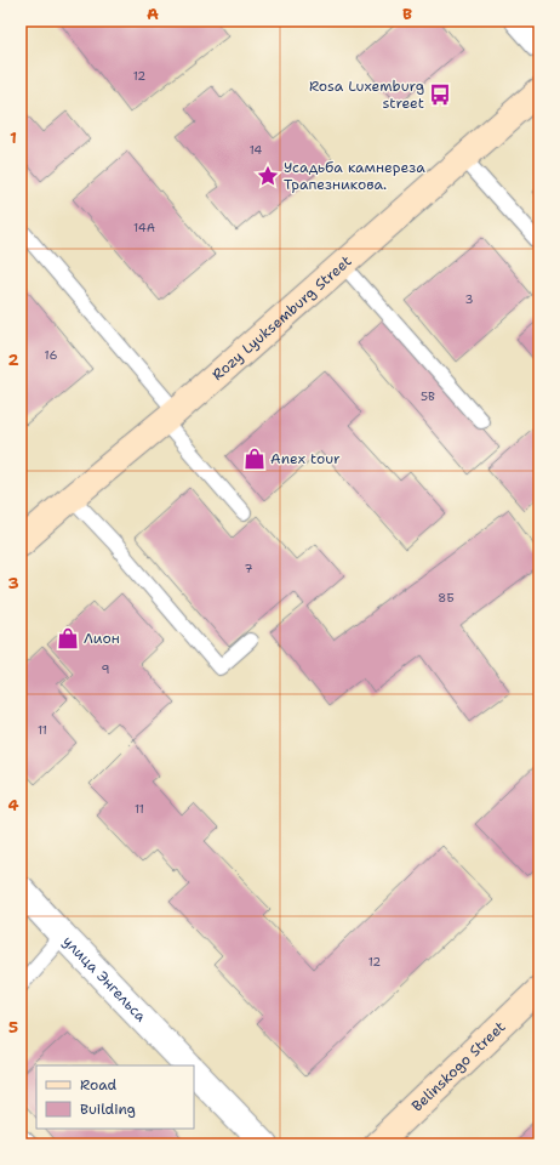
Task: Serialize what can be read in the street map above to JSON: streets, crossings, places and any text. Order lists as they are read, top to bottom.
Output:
{
  "streets": {
    "main road": ["Rozy Lyuksemburg Street", "Belinskogo Street"],
    "street": ["улица Энгельса"]
  },
  "places": {
    "bus stop": ["Rosa Luxemburg street"],
    "place": ["Усадьба камнереза Трапезникова."],
    "shop": ["Anex tour", "Лион"]
  },
  "house_numbers": [
    "12",
    "14",
    "14А",
    "3",
    "16",
    "5В",
    "7",
    "8Б",
    "9",
    "11",
    "11",
    "12"
  ],
  "legend": ["Road", "Building"],
  "grid": {
    "columns": ["A", "B"],
    "rows": [
      "1",
      "2",
      "3",
      "4",
      "5"
    ]
  }
}
